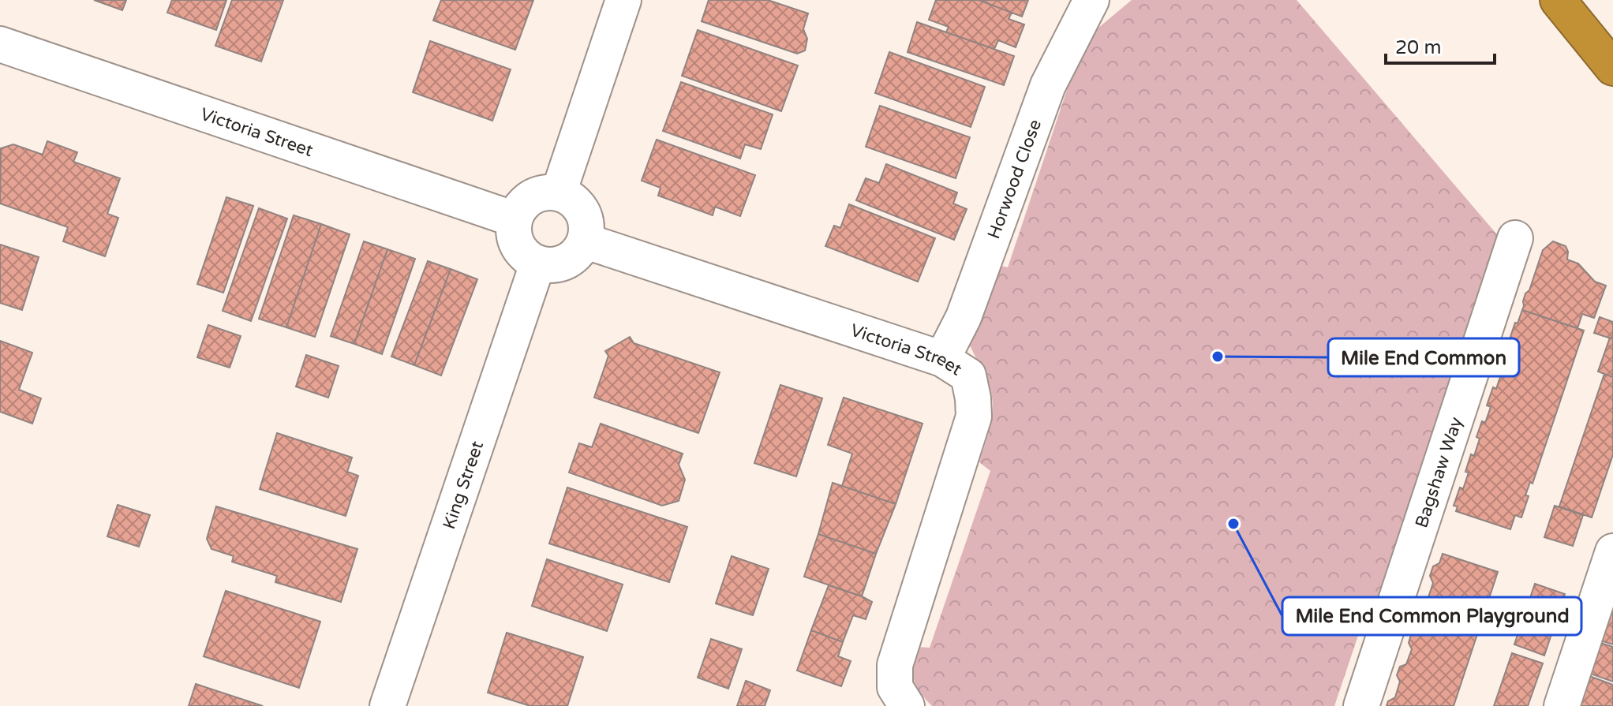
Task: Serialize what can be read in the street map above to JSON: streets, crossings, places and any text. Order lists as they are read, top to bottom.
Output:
{
  "streets": {
    "street": [
      "Victoria Street",
      "Horwood Close",
      "Bagshaw Way",
      "King Street"
    ]
  },
  "crossings": [
    ["Victoria Street", "Horwood Close"],
    ["Victoria Street", "King Street"]
  ],
  "places": ["Mile End Common", "Mile End Common Playground"],
  "scale_bar": "20 m"
}
